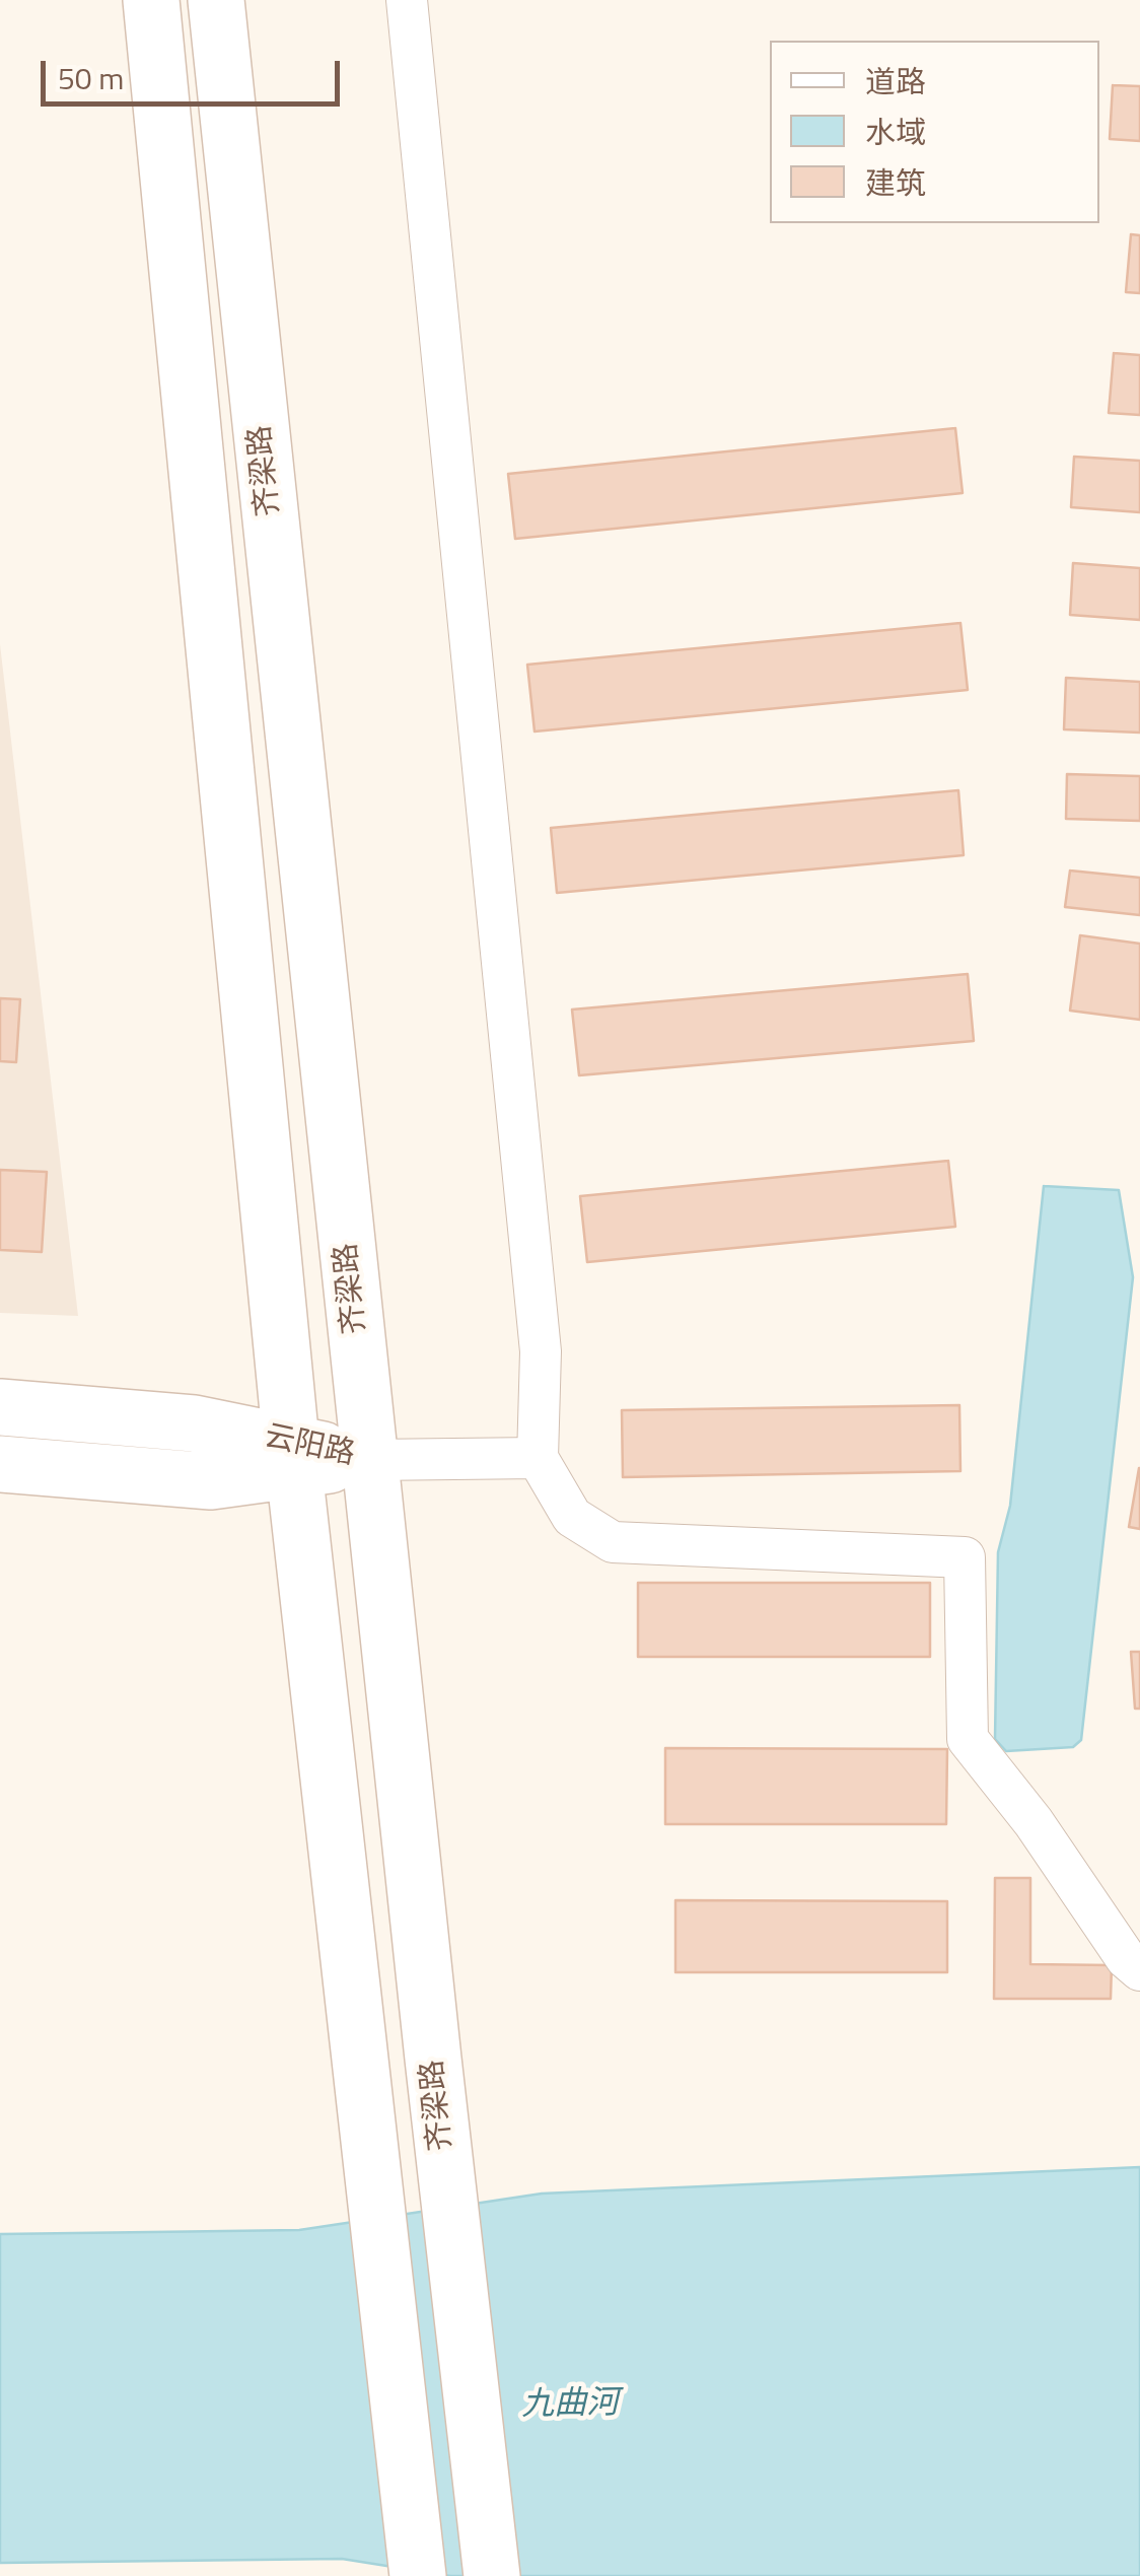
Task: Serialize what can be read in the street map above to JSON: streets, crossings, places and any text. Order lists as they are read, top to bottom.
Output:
{
  "streets": {
    "main road": ["齐梁路", "云阳路"]
  },
  "crossings": [
    ["齐梁路", "云阳路"]
  ],
  "water": ["九曲河"],
  "legend": ["道路", "水域", "建筑"],
  "scale_bar": "50 m"
}
